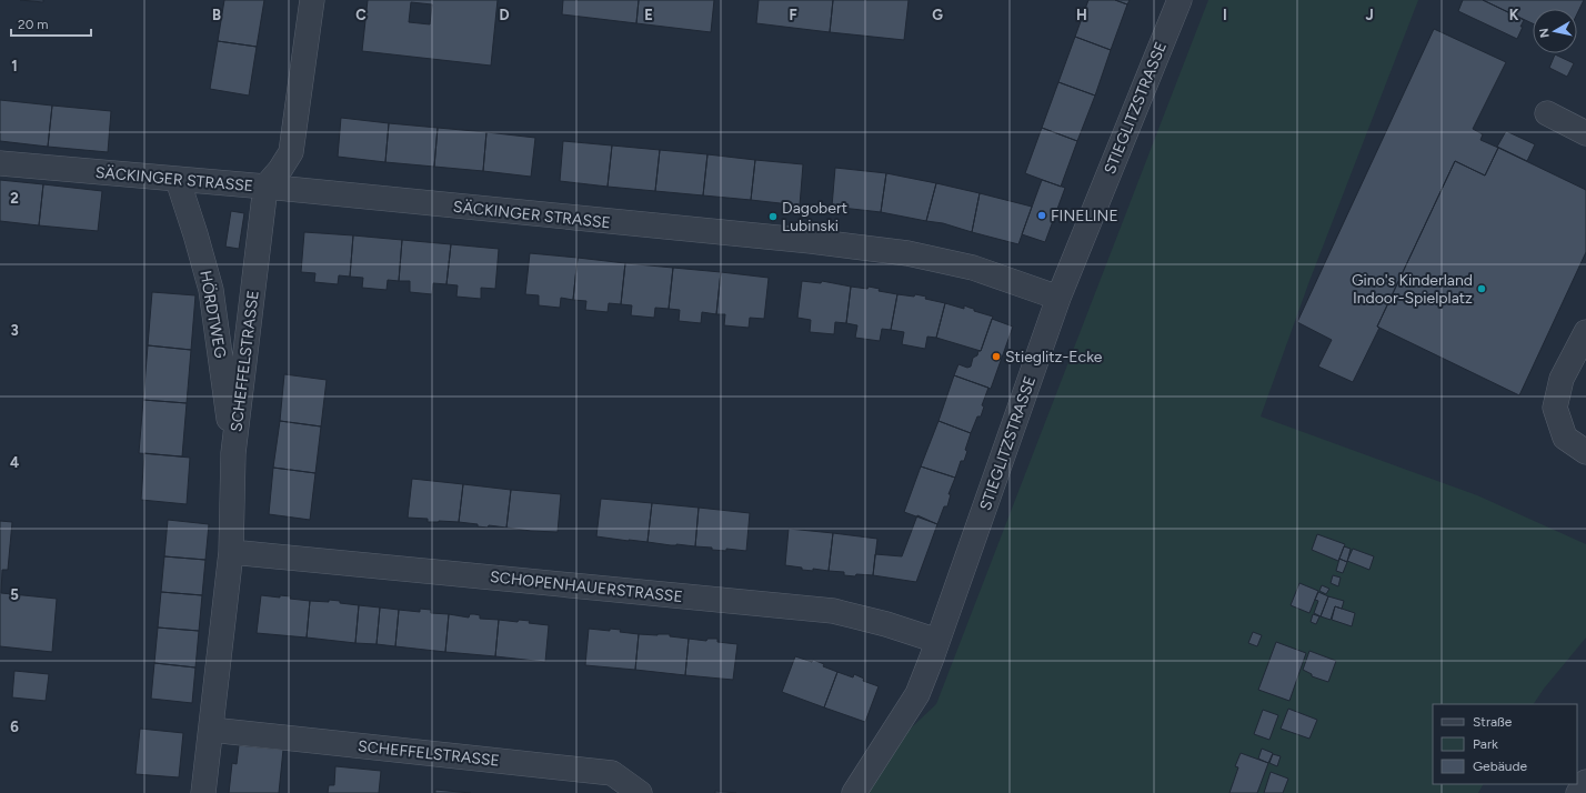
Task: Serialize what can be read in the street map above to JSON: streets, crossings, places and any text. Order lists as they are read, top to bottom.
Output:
{
  "streets": {
    "street": [
      "STIEGLITZSTRASSE",
      "SÄCKINGER STRASSE",
      "HÖRDTWEG",
      "SCHEFFELSTRASSE",
      "SCHOPENHAUERSTRASSE"
    ]
  },
  "crossings": [
    ["STIEGLITZSTRASSE", "SÄCKINGER STRASSE"],
    ["STIEGLITZSTRASSE", "SCHOPENHAUERSTRASSE"],
    ["SÄCKINGER STRASSE", "HÖRDTWEG"],
    ["SÄCKINGER STRASSE", "SCHEFFELSTRASSE"],
    ["HÖRDTWEG", "SCHEFFELSTRASSE"],
    ["SCHEFFELSTRASSE", "SCHOPENHAUERSTRASSE"]
  ],
  "places": [
    "FINELINE",
    "Dagobert Lubinski",
    "Gino's Kinderland Indoor-Spielplatz",
    "Stieglitz-Ecke"
  ],
  "legend": ["Straße", "Park", "Gebäude"],
  "scale_bar": "20 m",
  "north": "left",
  "grid": {
    "columns": [
      "B",
      "C",
      "D",
      "E",
      "F",
      "G",
      "H",
      "I",
      "J",
      "K"
    ],
    "rows": [
      "1",
      "2",
      "3",
      "4",
      "5",
      "6"
    ]
  }
}
